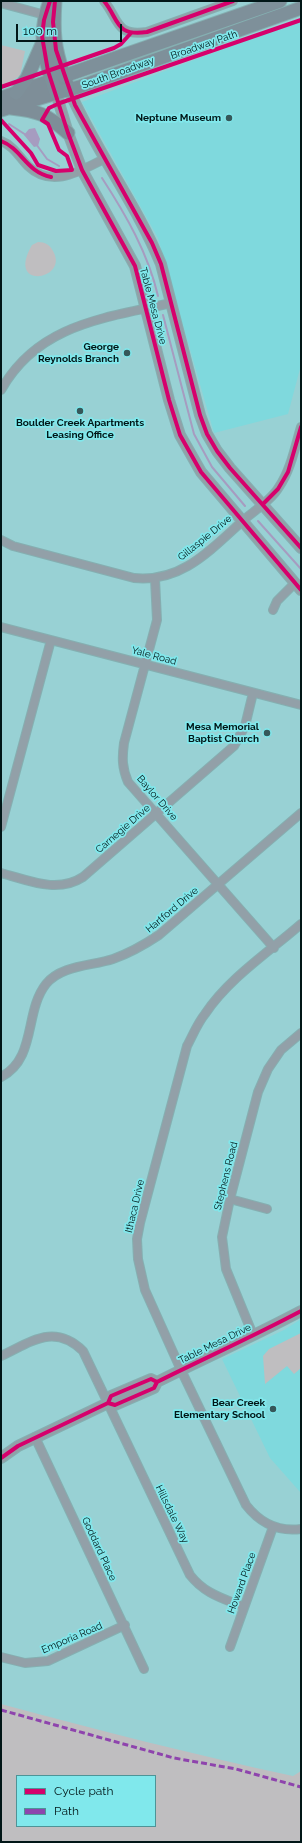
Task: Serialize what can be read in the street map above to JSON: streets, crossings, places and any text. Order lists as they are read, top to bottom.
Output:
{
  "streets": {
    "highway": ["South Broadway", "Table Mesa Drive"],
    "street": [
      "Gillaspie Drive",
      "Yale Road",
      "Baylor Drive",
      "Carnegie Drive",
      "Hartford Drive",
      "Stephens Road",
      "Ithaca Drive",
      "Hillsdale Way",
      "Goddard Place",
      "Howard Place",
      "Emporia Road"
    ],
    "cycle path": ["Broadway Path"]
  },
  "crossings": [
    ["South Broadway", "Table Mesa Drive"],
    ["Table Mesa Drive", "Gillaspie Drive"],
    ["Table Mesa Drive", "Stephens Road"],
    ["Table Mesa Drive", "Ithaca Drive"],
    ["Table Mesa Drive", "Hillsdale Way"],
    ["Table Mesa Drive", "Goddard Place"],
    ["Gillaspie Drive", "Baylor Drive"],
    ["Yale Road", "Baylor Drive"],
    ["Yale Road", "Carnegie Drive"],
    ["Baylor Drive", "Carnegie Drive"],
    ["Baylor Drive", "Hartford Drive"],
    ["Baylor Drive", "Ithaca Drive"],
    ["Ithaca Drive", "Howard Place"],
    ["Hillsdale Way", "Howard Place"],
    ["Goddard Place", "Emporia Road"]
  ],
  "places": [
    "Neptune Museum",
    "George Reynolds Branch",
    "Boulder Creek Apartments Leasing Office",
    "Mesa Memorial Baptist Church",
    "Bear Creek Elementary School"
  ],
  "legend": ["Cycle path", "Path"],
  "scale_bar": "100 m"
}
